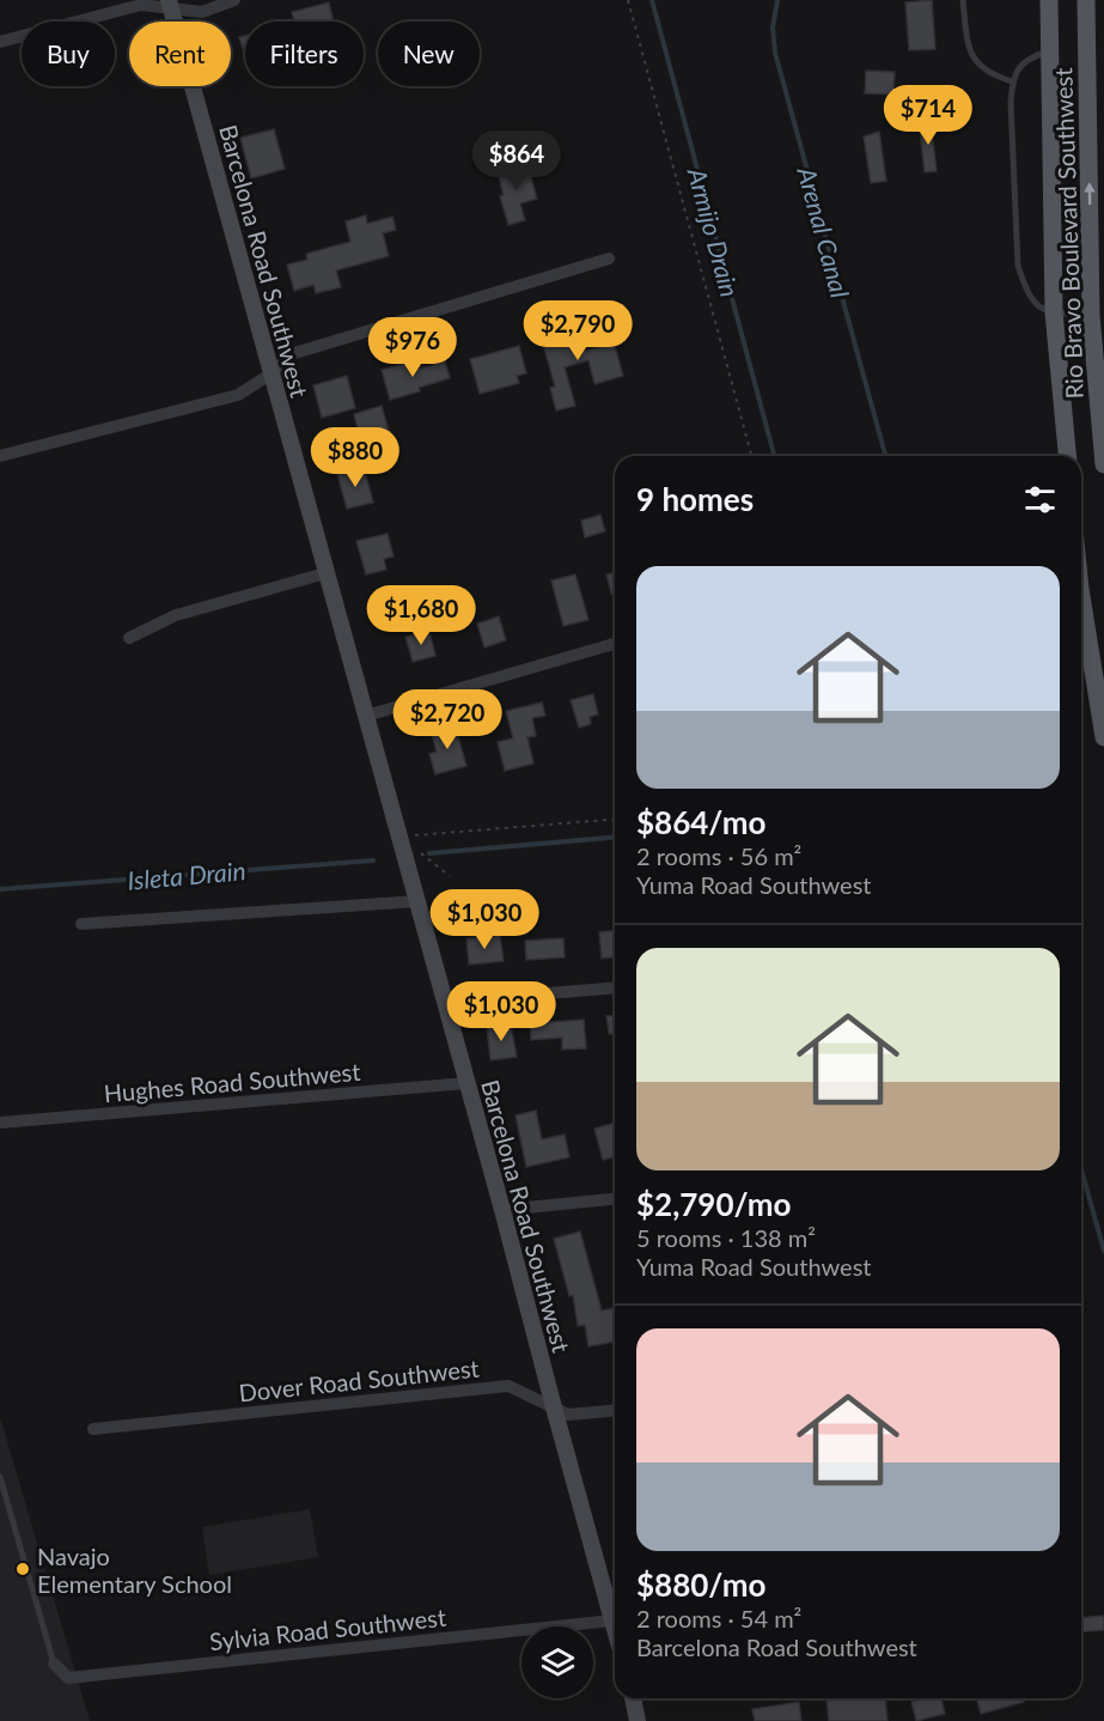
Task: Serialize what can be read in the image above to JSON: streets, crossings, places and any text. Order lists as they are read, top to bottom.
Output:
{
  "streets": {
    "main road": ["Rio Bravo Boulevard Southwest"],
    "street": [
      "Barcelona Road Southwest",
      "Hughes Road Southwest",
      "Dover Road Southwest",
      "Sylvia Road Southwest"
    ]
  },
  "crossings": [
    ["Barcelona Road Southwest", "Hughes Road Southwest"],
    ["Barcelona Road Southwest", "Dover Road Southwest"],
    ["Barcelona Road Southwest", "Sylvia Road Southwest"]
  ],
  "water": ["Armijo Drain", "Arenal Canal", "Isleta Drain"],
  "places": ["Navajo Elementary School"],
  "page": {
    "chip": [
      "Buy",
      "Rent",
      "Filters",
      "New"
    ],
    "price": [
      "$714",
      "$864",
      "$2,790",
      "$976",
      "$880",
      "$1,680",
      "$2,720",
      "$1,030",
      "$1,030"
    ],
    "heading": "9 homes",
    "list": [
      {
        "name": "$864/mo",
        "note": "2 rooms · 56 m² · Yuma Road Southwest"
      },
      {
        "name": "$2,790/mo",
        "note": "5 rooms · 138 m² · Yuma Road Southwest"
      },
      {
        "name": "$880/mo",
        "note": "2 rooms · 54 m² · Barcelona Road Southwest"
      }
    ]
  }
}
